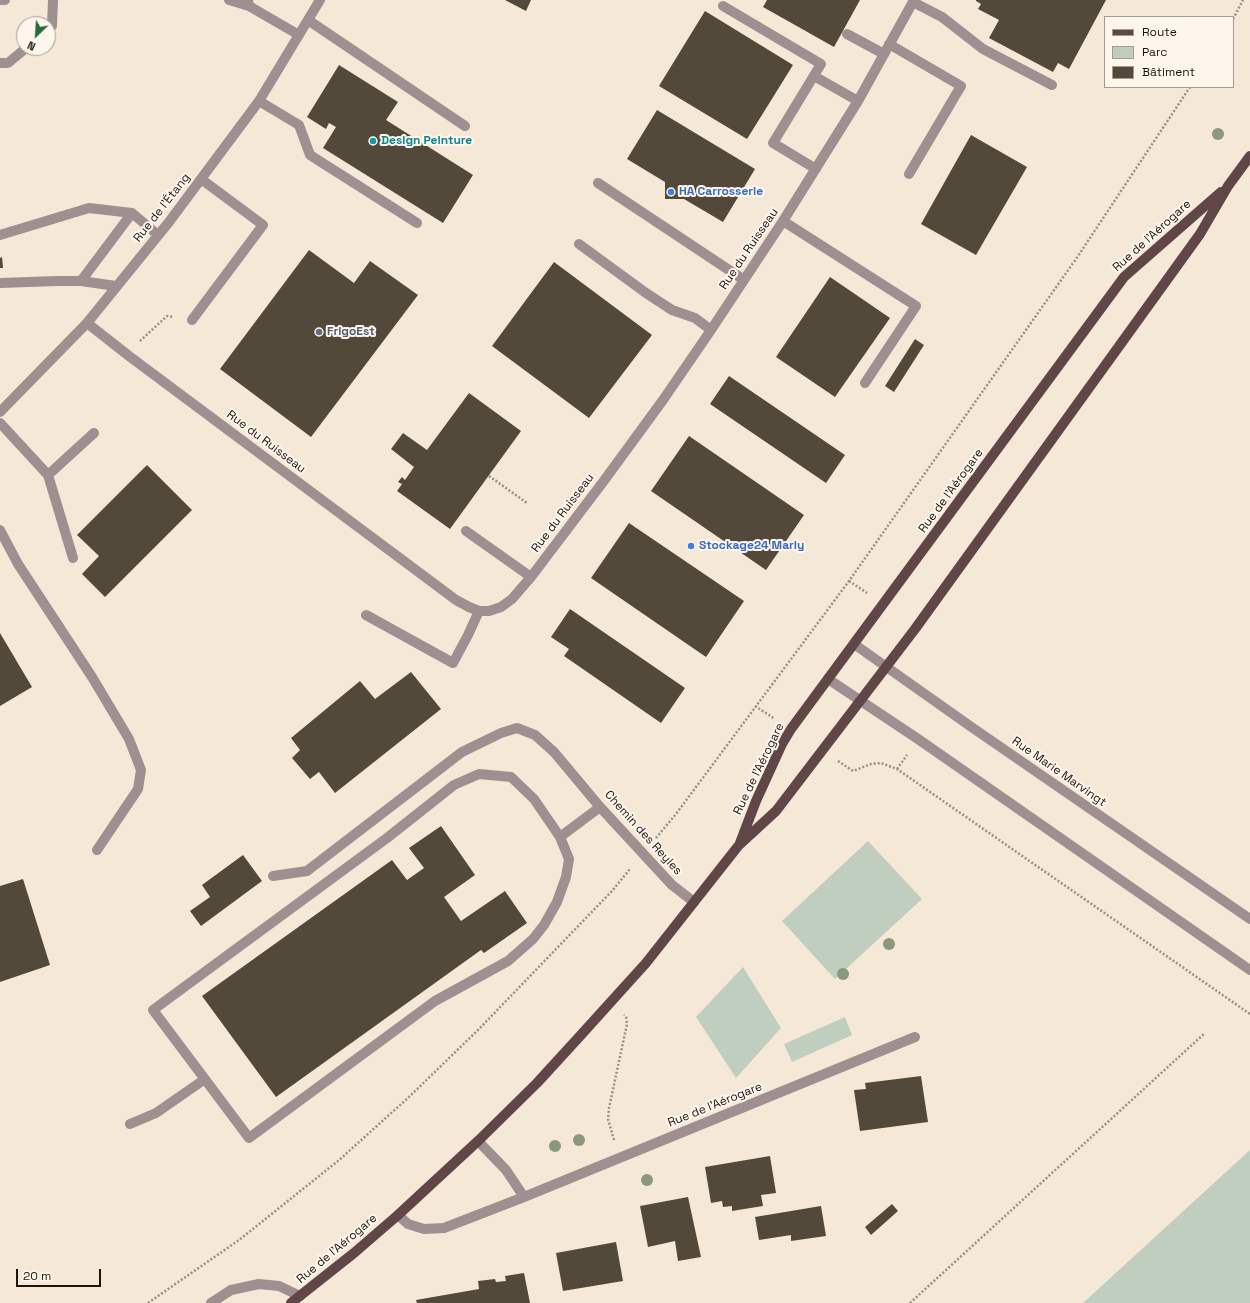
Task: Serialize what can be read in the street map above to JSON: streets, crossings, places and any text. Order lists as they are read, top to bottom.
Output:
{
  "streets": {
    "main road": ["Rue de l'Aérogare"],
    "street": [
      "Rue de l'Étang",
      "Rue du Ruisseau",
      "Rue Marie Marvingt",
      "Chemin des Reyles"
    ]
  },
  "crossings": [
    ["Rue de l'Étang", "Rue du Ruisseau"],
    ["Rue de l'Aérogare", "Rue Marie Marvingt"],
    ["Rue de l'Aérogare", "Chemin des Reyles"]
  ],
  "places": [
    "Design Peinture",
    "HA Carrosserie",
    "FrigoEst",
    "Stockage24 Marly"
  ],
  "legend": ["Route", "Parc", "Bâtiment"],
  "scale_bar": "20 m",
  "north": "bottom left"
}
